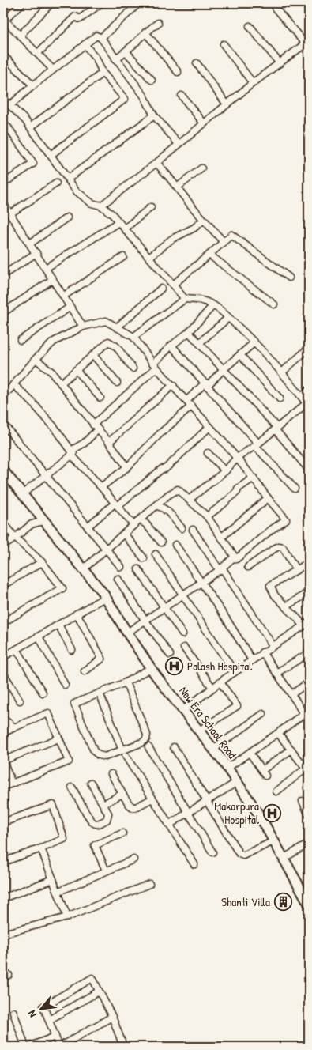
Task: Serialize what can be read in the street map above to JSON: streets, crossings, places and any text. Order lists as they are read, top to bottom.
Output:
{
  "streets": {
    "street": ["New Era School Road"]
  },
  "places": {
    "hospital": ["Palash Hospital", "Makarpura Hospital"],
    "building": ["Shanti Villa"]
  },
  "north": "bottom left"
}
